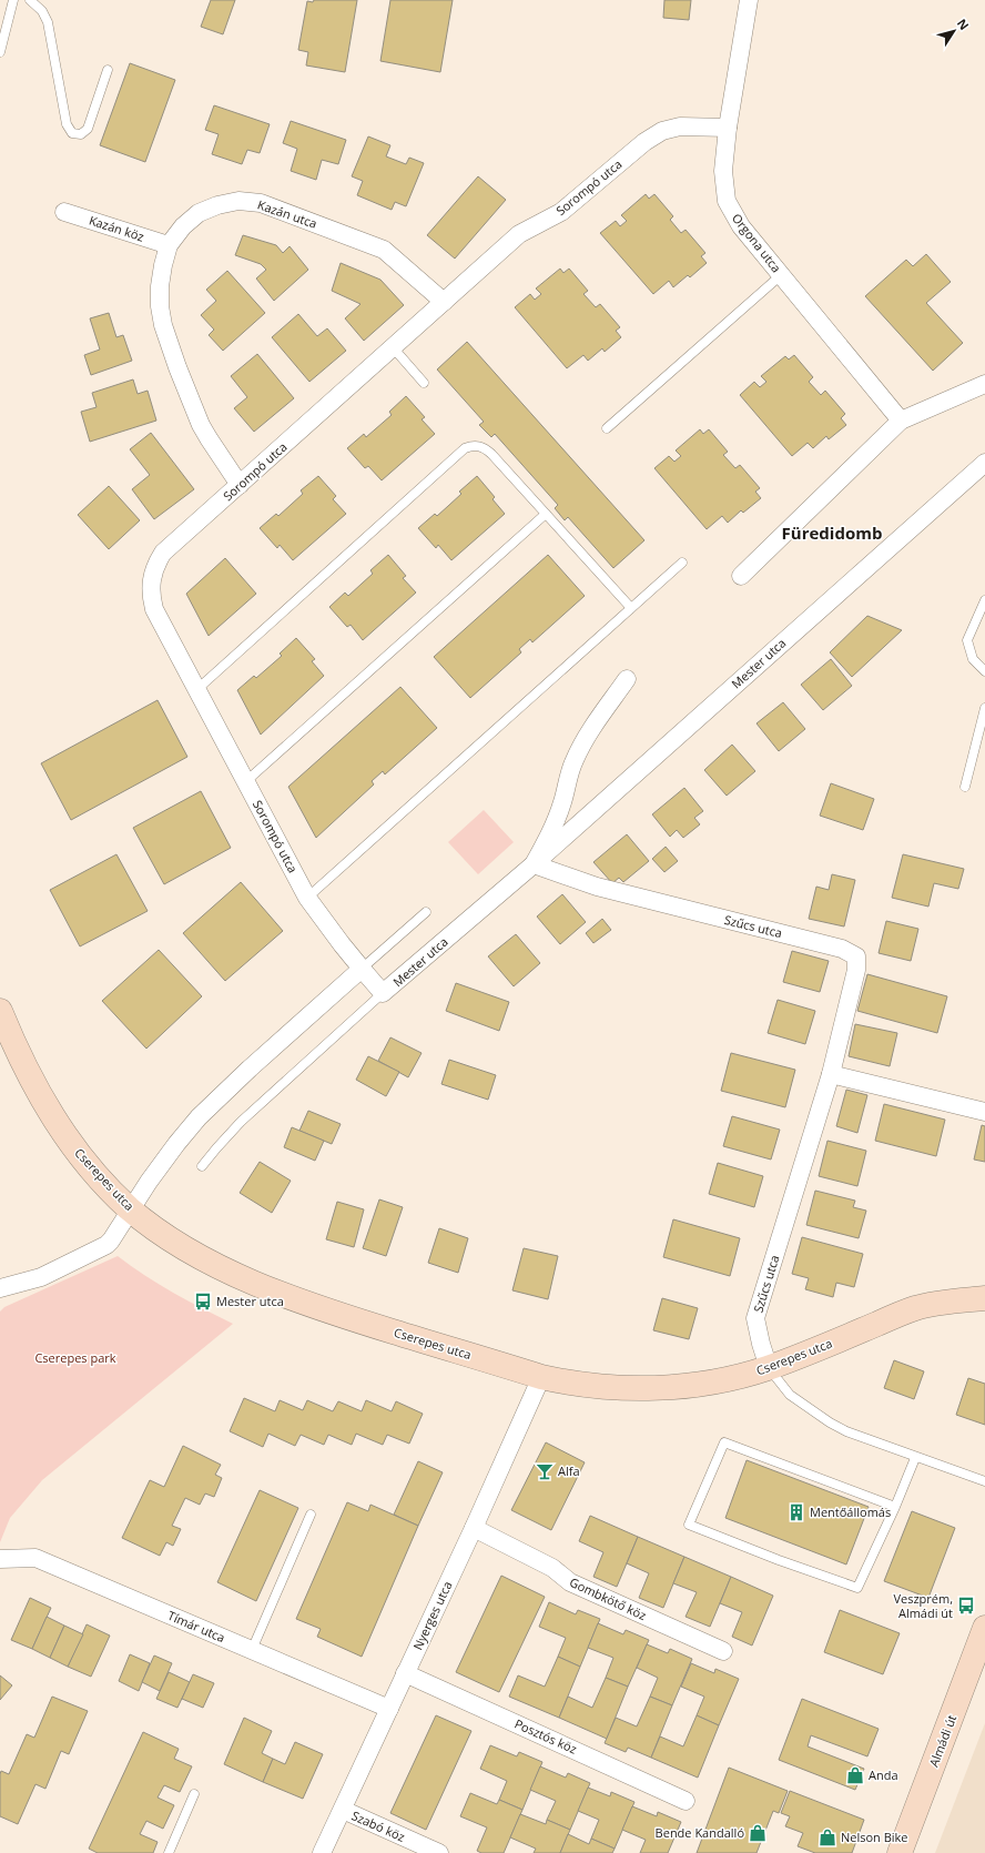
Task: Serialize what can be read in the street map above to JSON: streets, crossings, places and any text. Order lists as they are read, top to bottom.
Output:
{
  "streets": {
    "street": [
      "Sorompó utca",
      "Kazán utca",
      "Kazán köz",
      "Orgona utca",
      "Mester utca",
      "Szűcs utca",
      "Cserepes utca",
      "Gombkötő köz",
      "Nyerges utca",
      "Tímár utca",
      "Posztós köz",
      "Almádi út",
      "Szabó köz"
    ]
  },
  "crossings": [
    ["Sorompó utca", "Kazán utca"],
    ["Sorompó utca", "Orgona utca"],
    ["Sorompó utca", "Mester utca"],
    ["Kazán utca", "Kazán köz"],
    ["Mester utca", "Szűcs utca"],
    ["Szűcs utca", "Cserepes utca"],
    ["Cserepes utca", "Nyerges utca"],
    ["Gombkötő köz", "Nyerges utca"],
    ["Nyerges utca", "Tímár utca"],
    ["Nyerges utca", "Posztós köz"],
    ["Nyerges utca", "Szabó köz"]
  ],
  "districts": ["Füredidomb"],
  "parks": ["Cserepes park"],
  "places": {
    "bus stop": ["Mester utca", "Veszprém, Almádi út"],
    "bar": ["Alfa"],
    "building": ["Mentőállomás"],
    "shop": ["Anda", "Bende Kandalló", "Nelson Bike"]
  },
  "north": "top right"
}
